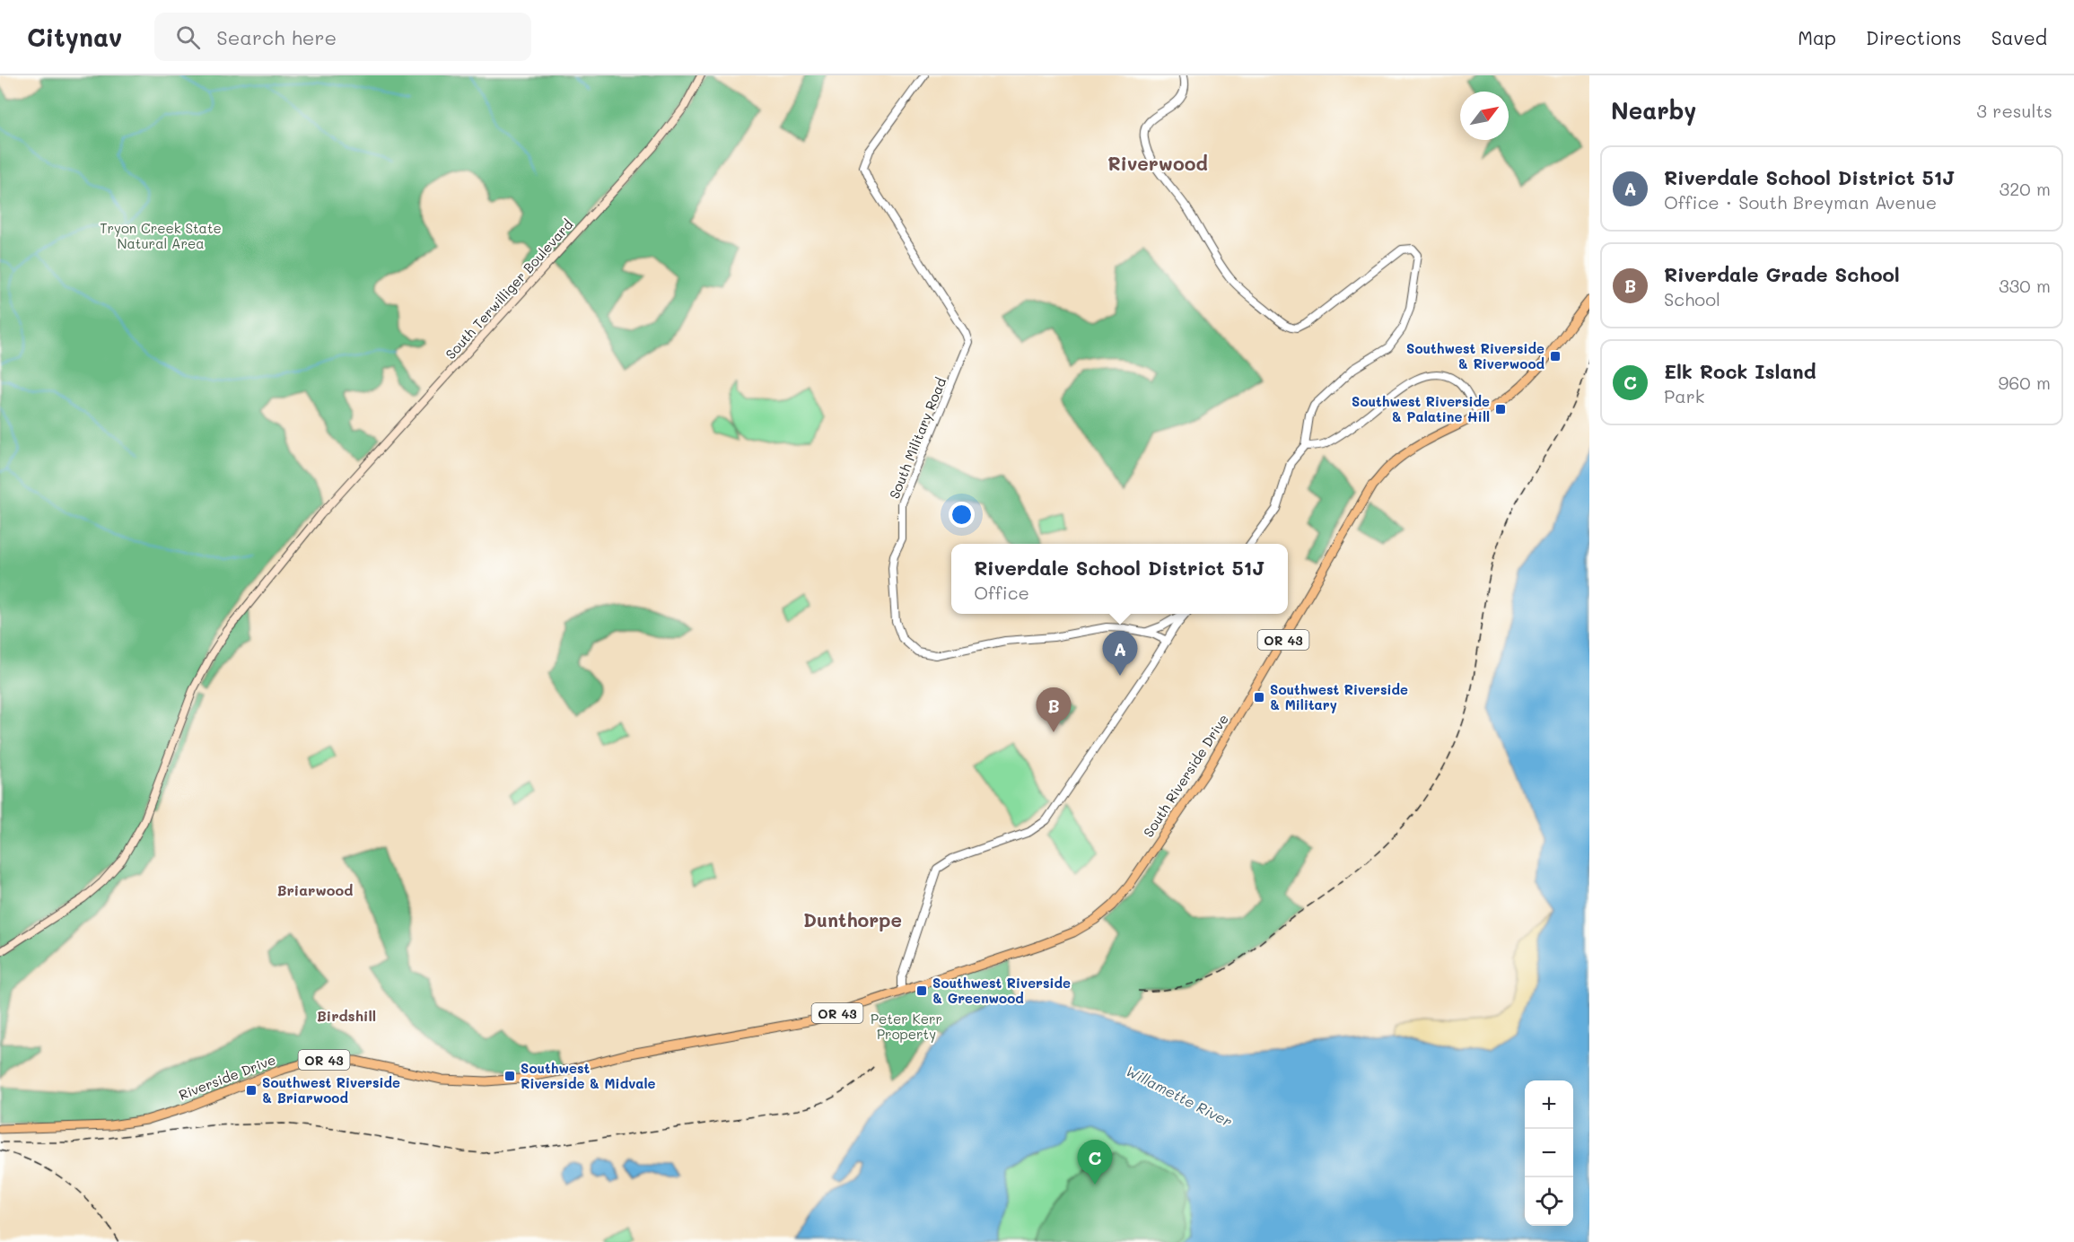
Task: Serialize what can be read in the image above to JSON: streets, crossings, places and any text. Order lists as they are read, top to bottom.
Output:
{
  "streets": {
    "main road": [
      "South Terwilliger Boulevard",
      "OR 43",
      "South Riverside Drive",
      "Riverside Drive"
    ],
    "street": ["South Military Road"]
  },
  "crossings": [
    ["South Riverside Drive", "Riverside Drive"]
  ],
  "districts": [
    "Riverwood",
    "Briarwood",
    "Dunthorpe",
    "Birdshill"
  ],
  "water": ["Willamette River"],
  "parks": ["Tryon Creek State Natural Area", "Peter Kerr Property"],
  "places": {
    "transit": [
      "Southwest Riverside & Riverwood",
      "Southwest Riverside & Palatine Hill",
      "Southwest Riverside & Military",
      "Southwest Riverside & Greenwood",
      "Southwest Riverside & Midvale",
      "Southwest Riverside & Briarwood"
    ]
  },
  "north": "top right",
  "page": {
    "header": "Citynav",
    "search": "Search here",
    "nav": ["Map", "Directions", "Saved"],
    "heading": ["Nearby", "3 results"],
    "list": [
      {
        "mark": "A",
        "name": "Riverdale School District 51J",
        "note": "Office · South Breyman Avenue",
        "value": "320 m"
      },
      {
        "mark": "B",
        "name": "Riverdale Grade School",
        "note": "School",
        "value": "330 m"
      },
      {
        "mark": "C",
        "name": "Elk Rock Island",
        "note": "Park",
        "value": "960 m"
      }
    ],
    "popup": ["Riverdale School District 51J", "Office"],
    "pins": ["A", "B", "C"],
    "map_buttons": ["+", "−"]
  }
}
